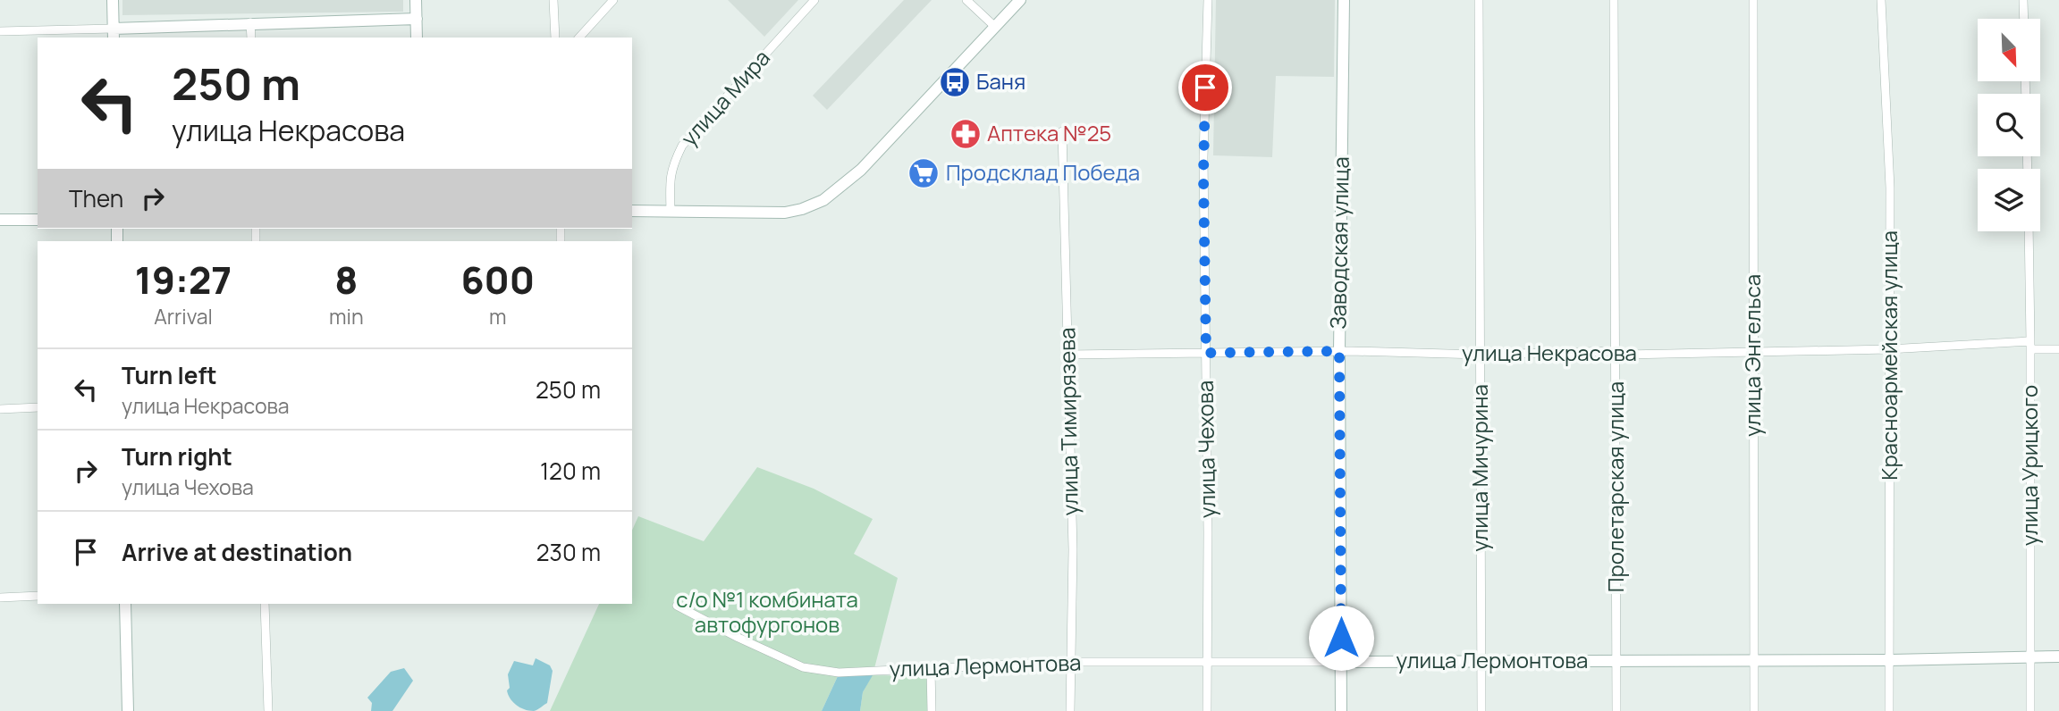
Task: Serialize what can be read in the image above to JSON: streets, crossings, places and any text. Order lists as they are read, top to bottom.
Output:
{
  "streets": {
    "street": [
      "улица Мира",
      "Заводская улица",
      "улица Некрасова",
      "улица Энгельса",
      "Красноармейская улица",
      "улица Тимирязева",
      "улица Чехова",
      "улица Урицкого",
      "улица Мичурина",
      "Пролетарская улица",
      "улица Лермонтова"
    ]
  },
  "crossings": [
    ["Заводская улица", "улица Некрасова"],
    ["Заводская улица", "улица Лермонтова"],
    ["улица Некрасова", "улица Энгельса"],
    ["улица Некрасова", "Красноармейская улица"],
    ["улица Некрасова", "улица Тимирязева"],
    ["улица Некрасова", "улица Чехова"],
    ["улица Некрасова", "улица Урицкого"],
    ["улица Некрасова", "улица Мичурина"],
    ["улица Некрасова", "Пролетарская улица"],
    ["улица Энгельса", "улица Лермонтова"],
    ["Красноармейская улица", "улица Лермонтова"],
    ["улица Тимирязева", "улица Лермонтова"],
    ["улица Чехова", "улица Лермонтова"],
    ["улица Урицкого", "улица Лермонтова"],
    ["улица Мичурина", "улица Лермонтова"],
    ["Пролетарская улица", "улица Лермонтова"]
  ],
  "parks": ["с/о №1 комбината автофургонов"],
  "places": {
    "bus stop": ["Баня"],
    "pharmacy": ["Аптека №25"],
    "supermarket": ["Продсклад Победа"]
  },
  "north": "bottom right",
  "page": {
    "turn": ["250 m", "улица Некрасова"],
    "then": "Then",
    "eta": [
      "19:27",
      "Arrival",
      "8",
      "min",
      "600",
      "m"
    ],
    "list": [
      {
        "name": "Turn left",
        "note": "улица Некрасова",
        "value": "250 m"
      },
      {
        "name": "Turn right",
        "note": "улица Чехова",
        "value": "120 m"
      },
      {
        "name": "Arrive at destination",
        "value": "230 m"
      }
    ]
  }
}
